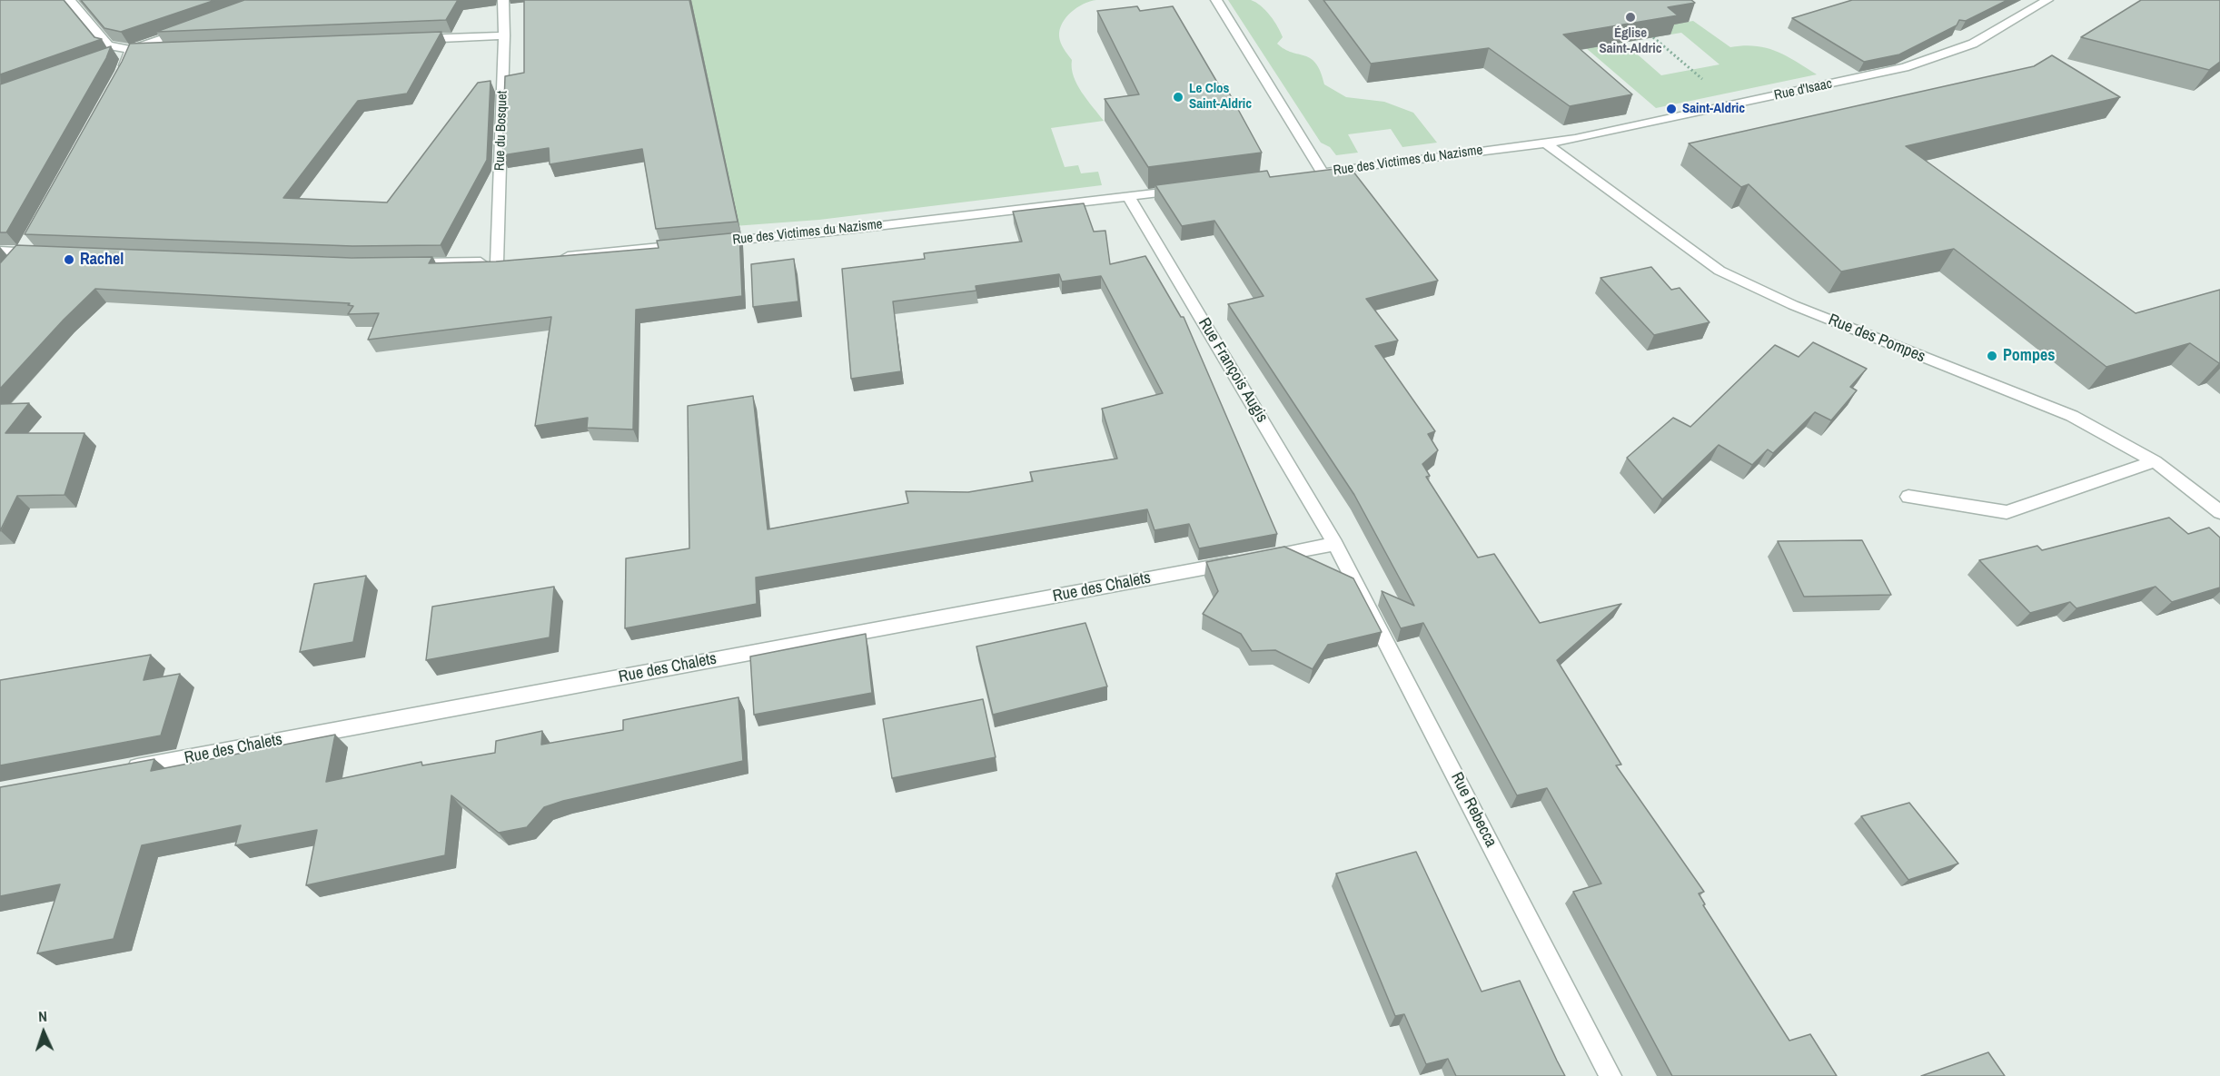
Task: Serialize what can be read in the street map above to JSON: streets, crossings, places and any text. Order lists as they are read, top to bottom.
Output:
{
  "streets": {
    "street": [
      "Rue d'Isaac",
      "Rue du Bosquet",
      "Rue des Victimes du Nazisme",
      "Rue des Pompes",
      "Rue François Augis",
      "Rue des Chalets",
      "Rue Rebecca"
    ]
  },
  "crossings": [
    ["Rue d'Isaac", "Rue des Victimes du Nazisme"],
    ["Rue d'Isaac", "Rue des Pompes"],
    ["Rue des Victimes du Nazisme", "Rue des Pompes"],
    ["Rue des Victimes du Nazisme", "Rue François Augis"],
    ["Rue François Augis", "Rue des Chalets"],
    ["Rue François Augis", "Rue Rebecca"],
    ["Rue des Chalets", "Rue Rebecca"]
  ],
  "places": [
    "Église Saint-Aldric",
    "Le Clos Saint-Aldric",
    "Saint-Aldric",
    "Rachel",
    "Pompes"
  ],
  "north": "top"
}
